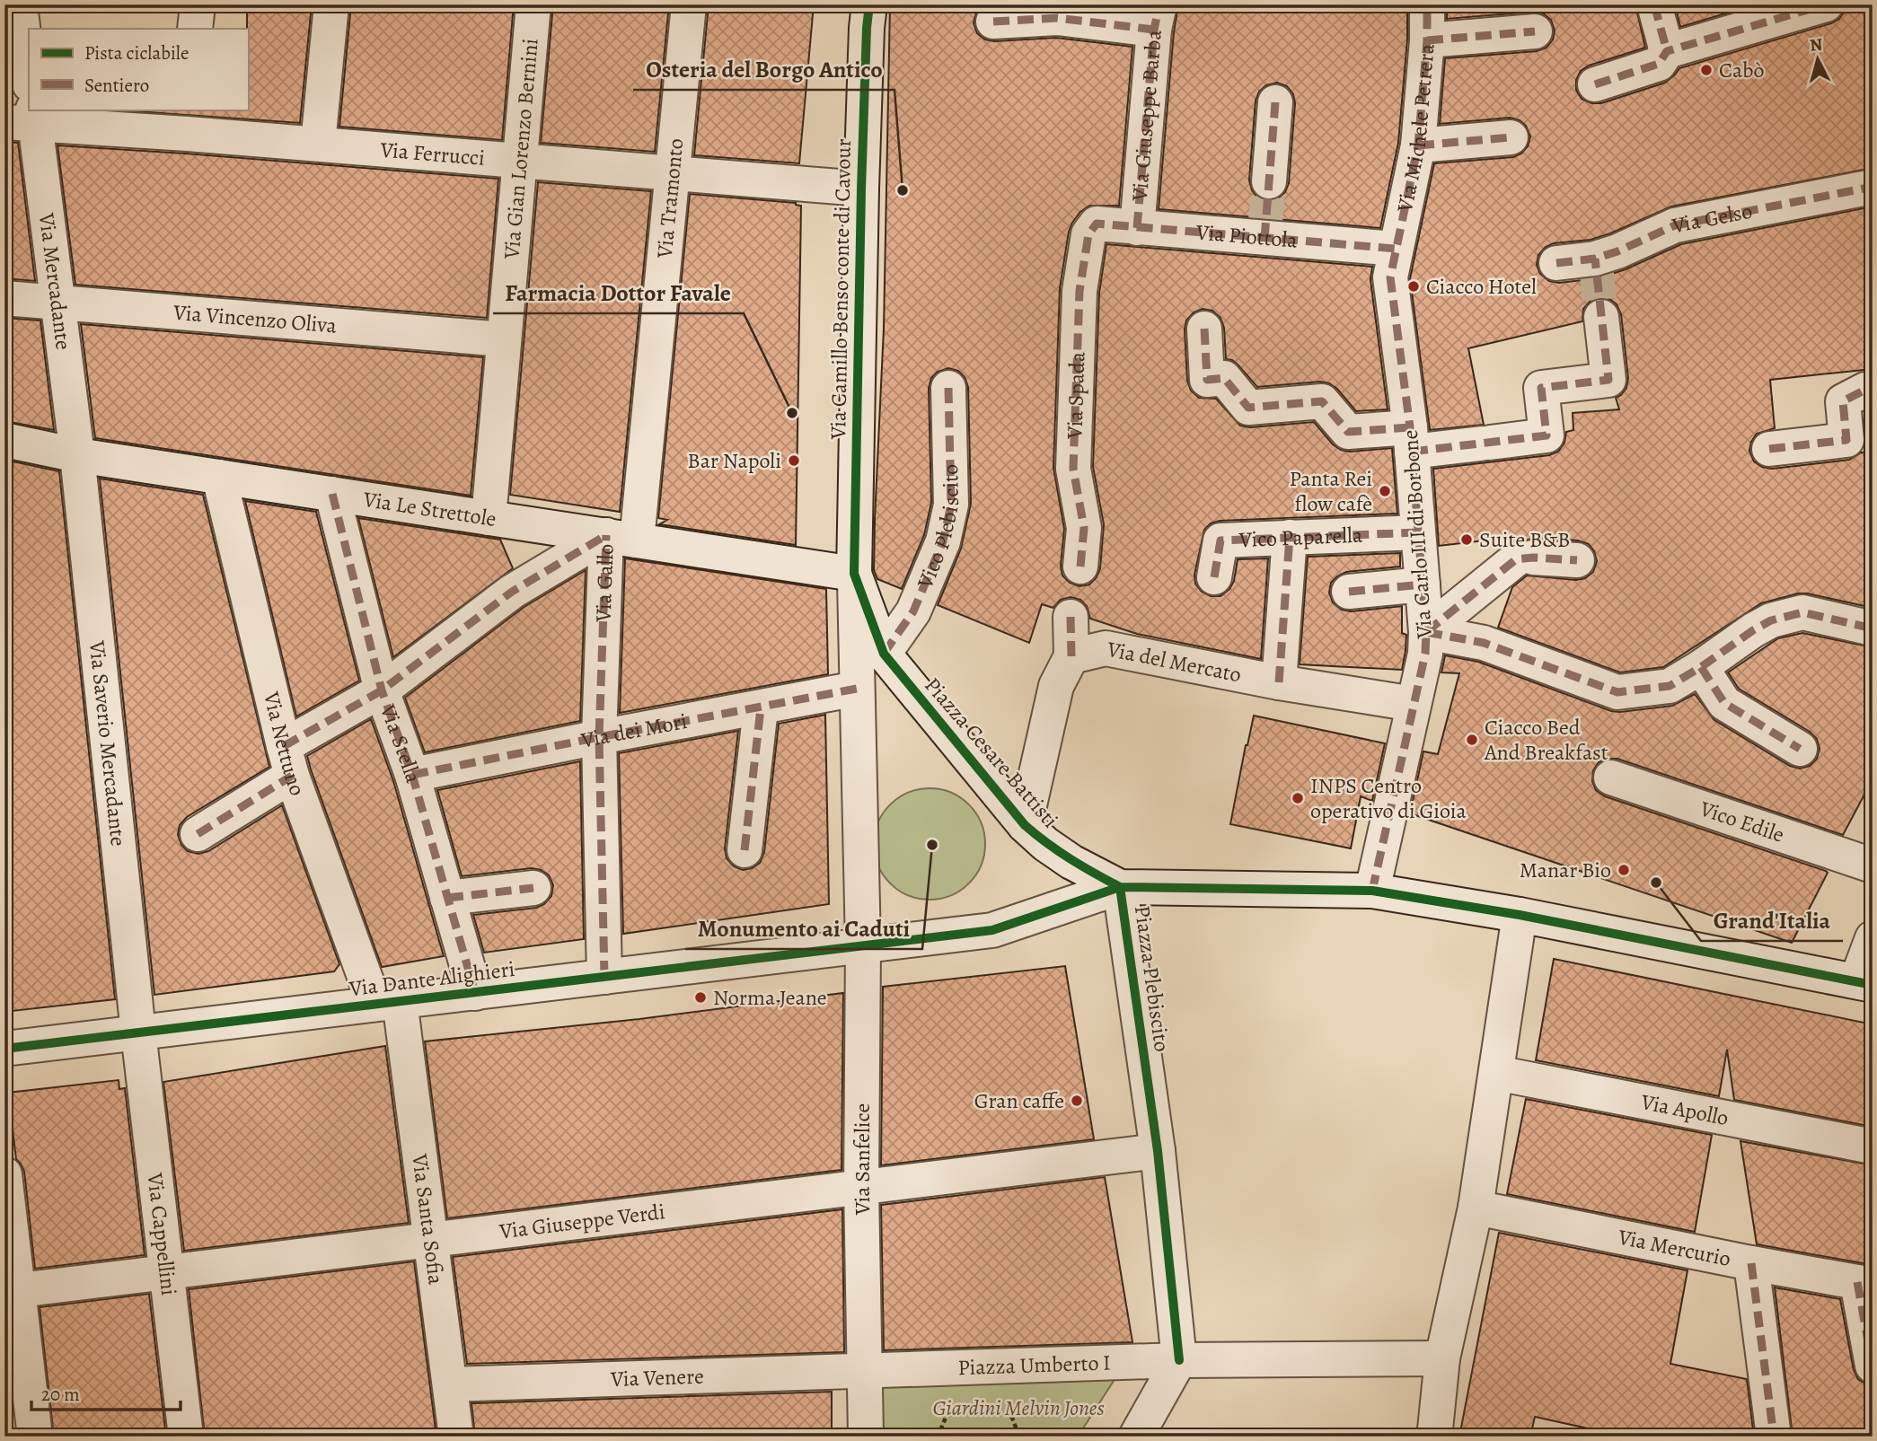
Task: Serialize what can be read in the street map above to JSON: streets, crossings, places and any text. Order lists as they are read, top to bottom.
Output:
{
  "streets": {
    "street": [
      "Via Giuseppe Barba",
      "Via Michele Petrera",
      "Via Gian Lorenzo Bernini",
      "Via Ferrucci",
      "Via Tramonto",
      "Via Gelso",
      "Via Piottola",
      "Via Mercadante",
      "Via Camillo Benso conte di Cavour",
      "Via Vincenzo Oliva",
      "Via Spada",
      "Via Le Strettole",
      "Vico Plebiscito",
      "Via Carlo III di Borbone",
      "Vico Paparella",
      "Via Gallo",
      "Via del Mercato",
      "Via dei Mori",
      "Via Nettuno",
      "Via Saverio Mercadante",
      "Via Stella",
      "Piazza Cesare Battisti",
      "Vico Edile",
      "Via Dante Alighieri",
      "Piazza Plebiscito",
      "Via Apollo",
      "Via Sanfelice",
      "Via Santa Sofia",
      "Via Giuseppe Verdi",
      "Via Cappellini",
      "Via Mercurio",
      "Piazza Umberto I",
      "Via Venere"
    ]
  },
  "crossings": [
    ["Via Giuseppe Barba", "Via Piottola"],
    ["Via Michele Petrera", "Via Piottola"],
    ["Via Michele Petrera", "Via Carlo III di Borbone"],
    ["Via Gian Lorenzo Bernini", "Via Ferrucci"],
    ["Via Gian Lorenzo Bernini", "Via Vincenzo Oliva"],
    ["Via Gian Lorenzo Bernini", "Via Le Strettole"],
    ["Via Ferrucci", "Via Tramonto"],
    ["Via Ferrucci", "Via Mercadante"],
    ["Via Ferrucci", "Via Camillo Benso conte di Cavour"],
    ["Via Tramonto", "Via Le Strettole"],
    ["Via Tramonto", "Via Gallo"],
    ["Via Piottola", "Via Spada"],
    ["Via Piottola", "Via Carlo III di Borbone"],
    ["Via Mercadante", "Via Vincenzo Oliva"],
    ["Via Mercadante", "Via Le Strettole"],
    ["Via Mercadante", "Via Saverio Mercadante"],
    ["Via Camillo Benso conte di Cavour", "Via Le Strettole"],
    ["Via Camillo Benso conte di Cavour", "Piazza Cesare Battisti"],
    ["Via Le Strettole", "Via Gallo"],
    ["Via Le Strettole", "Via Nettuno"],
    ["Via Le Strettole", "Via Saverio Mercadante"],
    ["Via Le Strettole", "Via Stella"],
    ["Via Le Strettole", "Piazza Cesare Battisti"],
    ["Vico Plebiscito", "Piazza Cesare Battisti"],
    ["Via Carlo III di Borbone", "Vico Paparella"],
    ["Via Carlo III di Borbone", "Via del Mercato"],
    ["Via Carlo III di Borbone", "Piazza Plebiscito"],
    ["Via Gallo", "Via dei Mori"],
    ["Via Gallo", "Via Nettuno"],
    ["Via Gallo", "Via Stella"],
    ["Via Gallo", "Via Dante Alighieri"],
    ["Via dei Mori", "Via Stella"],
    ["Via Nettuno", "Via Dante Alighieri"],
    ["Via Nettuno", "Via Santa Sofia"],
    ["Via Saverio Mercadante", "Via Dante Alighieri"],
    ["Via Saverio Mercadante", "Via Cappellini"],
    ["Via Stella", "Via Dante Alighieri"],
    ["Piazza Cesare Battisti", "Piazza Plebiscito"],
    ["Via Dante Alighieri", "Via Sanfelice"],
    ["Via Dante Alighieri", "Via Santa Sofia"],
    ["Via Dante Alighieri", "Via Cappellini"],
    ["Piazza Plebiscito", "Via Giuseppe Verdi"],
    ["Piazza Plebiscito", "Piazza Umberto I"],
    ["Via Sanfelice", "Via Giuseppe Verdi"],
    ["Via Sanfelice", "Piazza Umberto I"],
    ["Via Sanfelice", "Via Venere"],
    ["Via Santa Sofia", "Via Giuseppe Verdi"],
    ["Via Santa Sofia", "Via Venere"],
    ["Via Giuseppe Verdi", "Via Cappellini"],
    ["Piazza Umberto I", "Via Venere"]
  ],
  "parks": ["Giardini Melvin Jones"],
  "places": [
    "Cabò",
    "Osteria del Borgo Antico",
    "Ciacco Hotel",
    "Farmacia Dottor Favale",
    "Bar Napoli",
    "Panta Rei flow cafè",
    "Suite B&B",
    "Ciacco Bed And Breakfast",
    "INPS Centro operativo di Gioia",
    "Monumento ai Caduti",
    "Manar Bio",
    "Grand'Italia",
    "Norma Jeane",
    "Gran caffe"
  ],
  "legend": ["Pista ciclabile", "Sentiero"],
  "scale_bar": "20 m",
  "north": "top"
}
